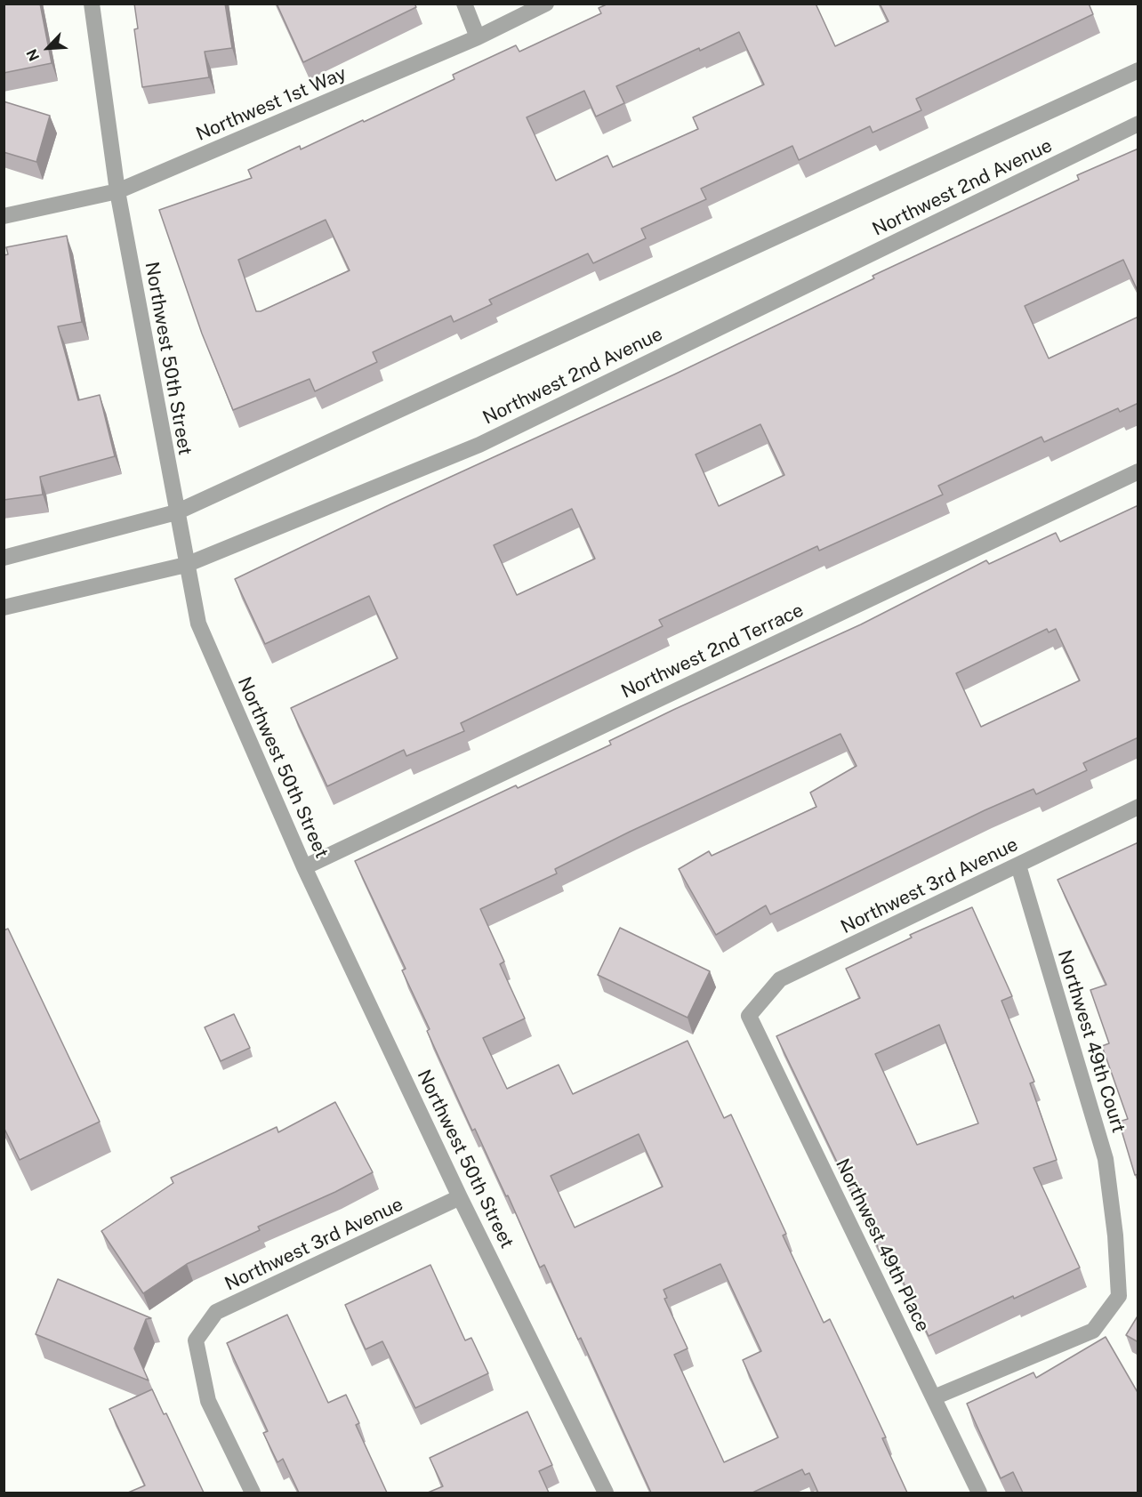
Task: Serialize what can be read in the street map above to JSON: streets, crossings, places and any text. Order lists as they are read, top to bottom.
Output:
{
  "streets": {
    "street": [
      "Northwest 1st Way",
      "Northwest 2nd Avenue",
      "Northwest 50th Street",
      "Northwest 2nd Terrace",
      "Northwest 3rd Avenue",
      "Northwest 49th Court",
      "Northwest 49th Place"
    ]
  },
  "crossings": [
    ["Northwest 1st Way", "Northwest 50th Street"],
    ["Northwest 2nd Avenue", "Northwest 50th Street"],
    ["Northwest 50th Street", "Northwest 2nd Terrace"],
    ["Northwest 50th Street", "Northwest 3rd Avenue"],
    ["Northwest 3rd Avenue", "Northwest 49th Court"],
    ["Northwest 3rd Avenue", "Northwest 49th Place"],
    ["Northwest 49th Court", "Northwest 49th Place"]
  ],
  "north": "bottom left"
}
